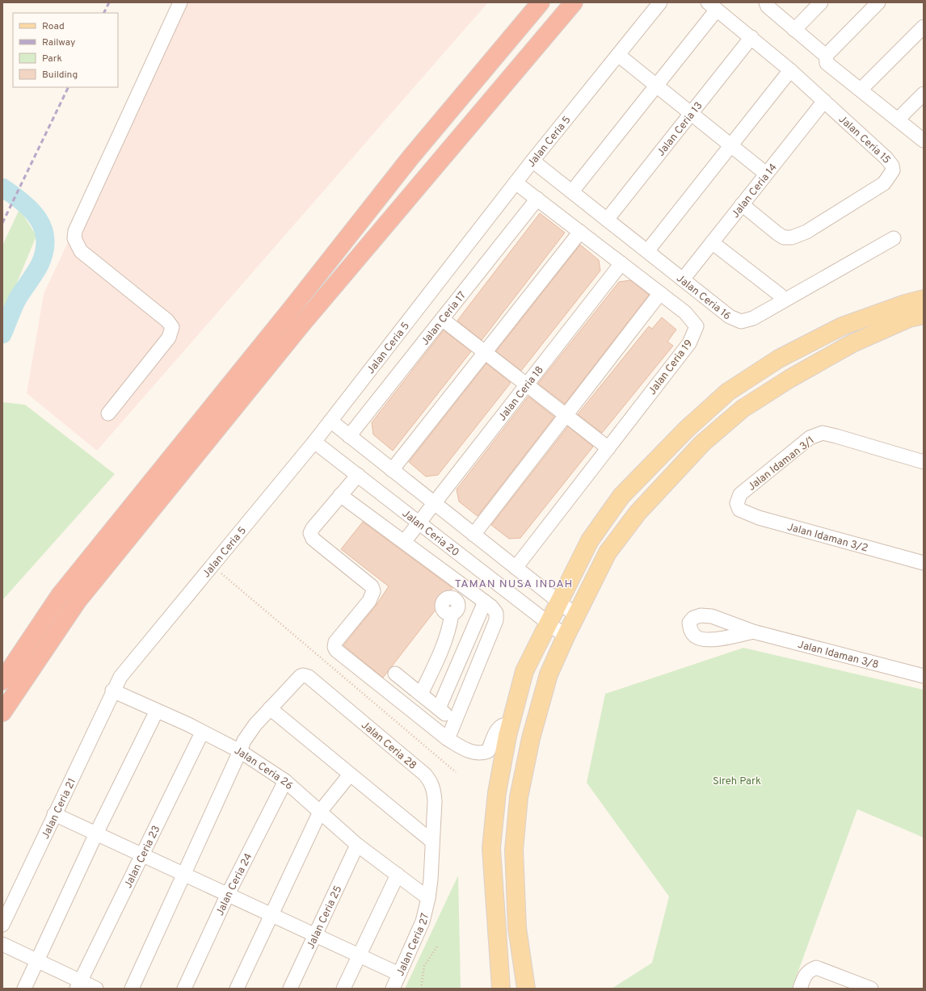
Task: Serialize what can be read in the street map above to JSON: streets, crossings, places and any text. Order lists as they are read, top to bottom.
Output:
{
  "streets": {
    "street": [
      "Jalan Ceria 13",
      "Jalan Ceria 15",
      "Jalan Ceria 5",
      "Jalan Ceria 14",
      "Jalan Ceria 16",
      "Jalan Ceria 17",
      "Jalan Ceria 19",
      "Jalan Ceria 18",
      "Jalan Idaman 3/1",
      "Jalan Ceria 20",
      "Jalan Idaman 3/2",
      "Jalan Idaman 3/8",
      "Jalan Ceria 28",
      "Jalan Ceria 26",
      "Jalan Ceria 21",
      "Jalan Ceria 23",
      "Jalan Ceria 24",
      "Jalan Ceria 25",
      "Jalan Ceria 27"
    ]
  },
  "crossings": [
    ["Jalan Ceria 13", "Jalan Ceria 15"],
    ["Jalan Ceria 13", "Jalan Ceria 16"],
    ["Jalan Ceria 15", "Jalan Ceria 14"],
    ["Jalan Ceria 5", "Jalan Ceria 16"],
    ["Jalan Ceria 5", "Jalan Ceria 19"],
    ["Jalan Ceria 5", "Jalan Ceria 20"],
    ["Jalan Ceria 5", "Jalan Ceria 26"],
    ["Jalan Ceria 5", "Jalan Ceria 21"],
    ["Jalan Ceria 14", "Jalan Ceria 16"],
    ["Jalan Ceria 17", "Jalan Ceria 19"],
    ["Jalan Ceria 19", "Jalan Ceria 18"],
    ["Jalan Ceria 18", "Jalan Ceria 20"],
    ["Jalan Idaman 3/1", "Jalan Idaman 3/2"],
    ["Jalan Ceria 28", "Jalan Ceria 26"],
    ["Jalan Ceria 28", "Jalan Ceria 27"],
    ["Jalan Ceria 26", "Jalan Ceria 21"],
    ["Jalan Ceria 26", "Jalan Ceria 23"],
    ["Jalan Ceria 26", "Jalan Ceria 24"],
    ["Jalan Ceria 26", "Jalan Ceria 25"]
  ],
  "districts": ["TAMAN NUSA INDAH"],
  "parks": ["Sireh Park"],
  "legend": [
    "Road",
    "Railway",
    "Park",
    "Building"
  ]
}
